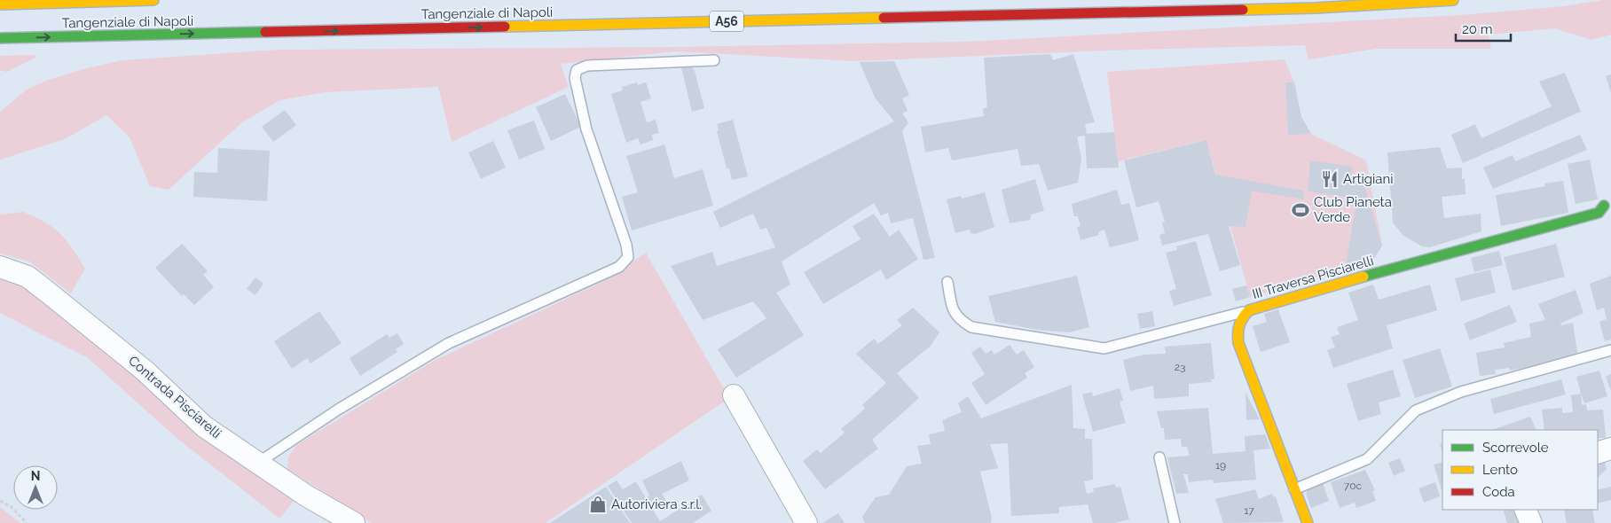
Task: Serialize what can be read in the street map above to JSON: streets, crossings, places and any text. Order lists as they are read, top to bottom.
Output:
{
  "streets": {
    "main road": ["Tangenziale di Napoli", "A56", "III Traversa Pisciarelli"],
    "street": ["Contrada Pisciarelli"]
  },
  "one_way": ["Tangenziale di Napoli"],
  "places": {
    "restaurant": ["Artigiani"],
    "sports": ["Club Pianeta Verde"],
    "shop": ["Autoriviera s.r.l."]
  },
  "house_numbers": [
    "23",
    "19",
    "70c",
    "17"
  ],
  "legend": ["Scorrevole", "Lento", "Coda"],
  "scale_bar": "20 m",
  "north": "top"
}
